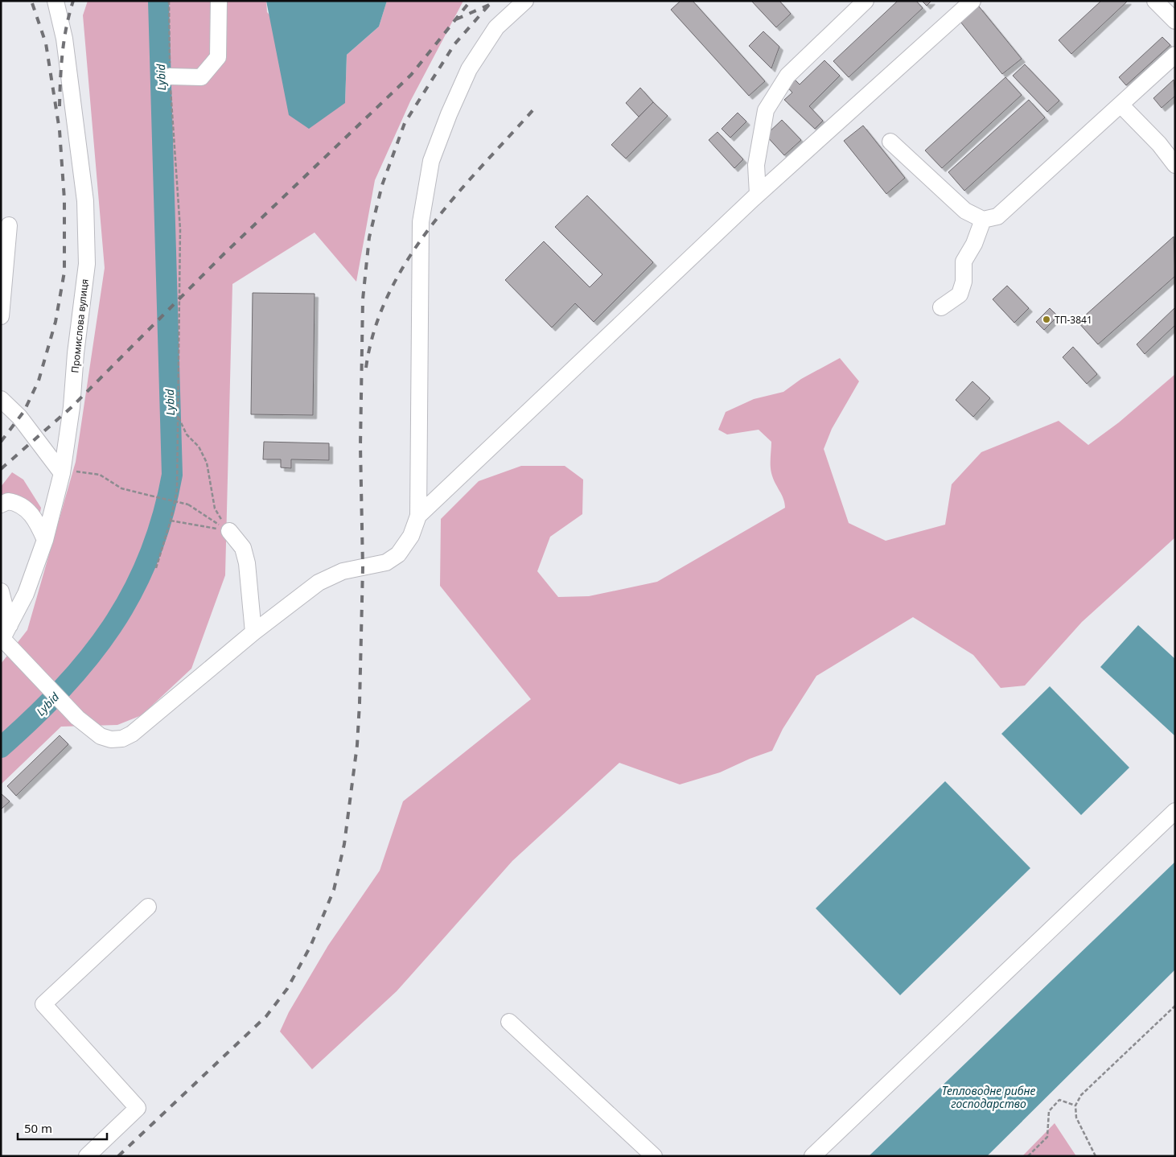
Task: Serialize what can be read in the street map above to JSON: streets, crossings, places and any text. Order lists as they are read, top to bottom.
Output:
{
  "streets": {
    "street": ["Промислова вулиця"]
  },
  "water": ["Lybid", "Тепловодне рибне господарство"],
  "places": ["ТП-3841"],
  "scale_bar": "50 m"
}
